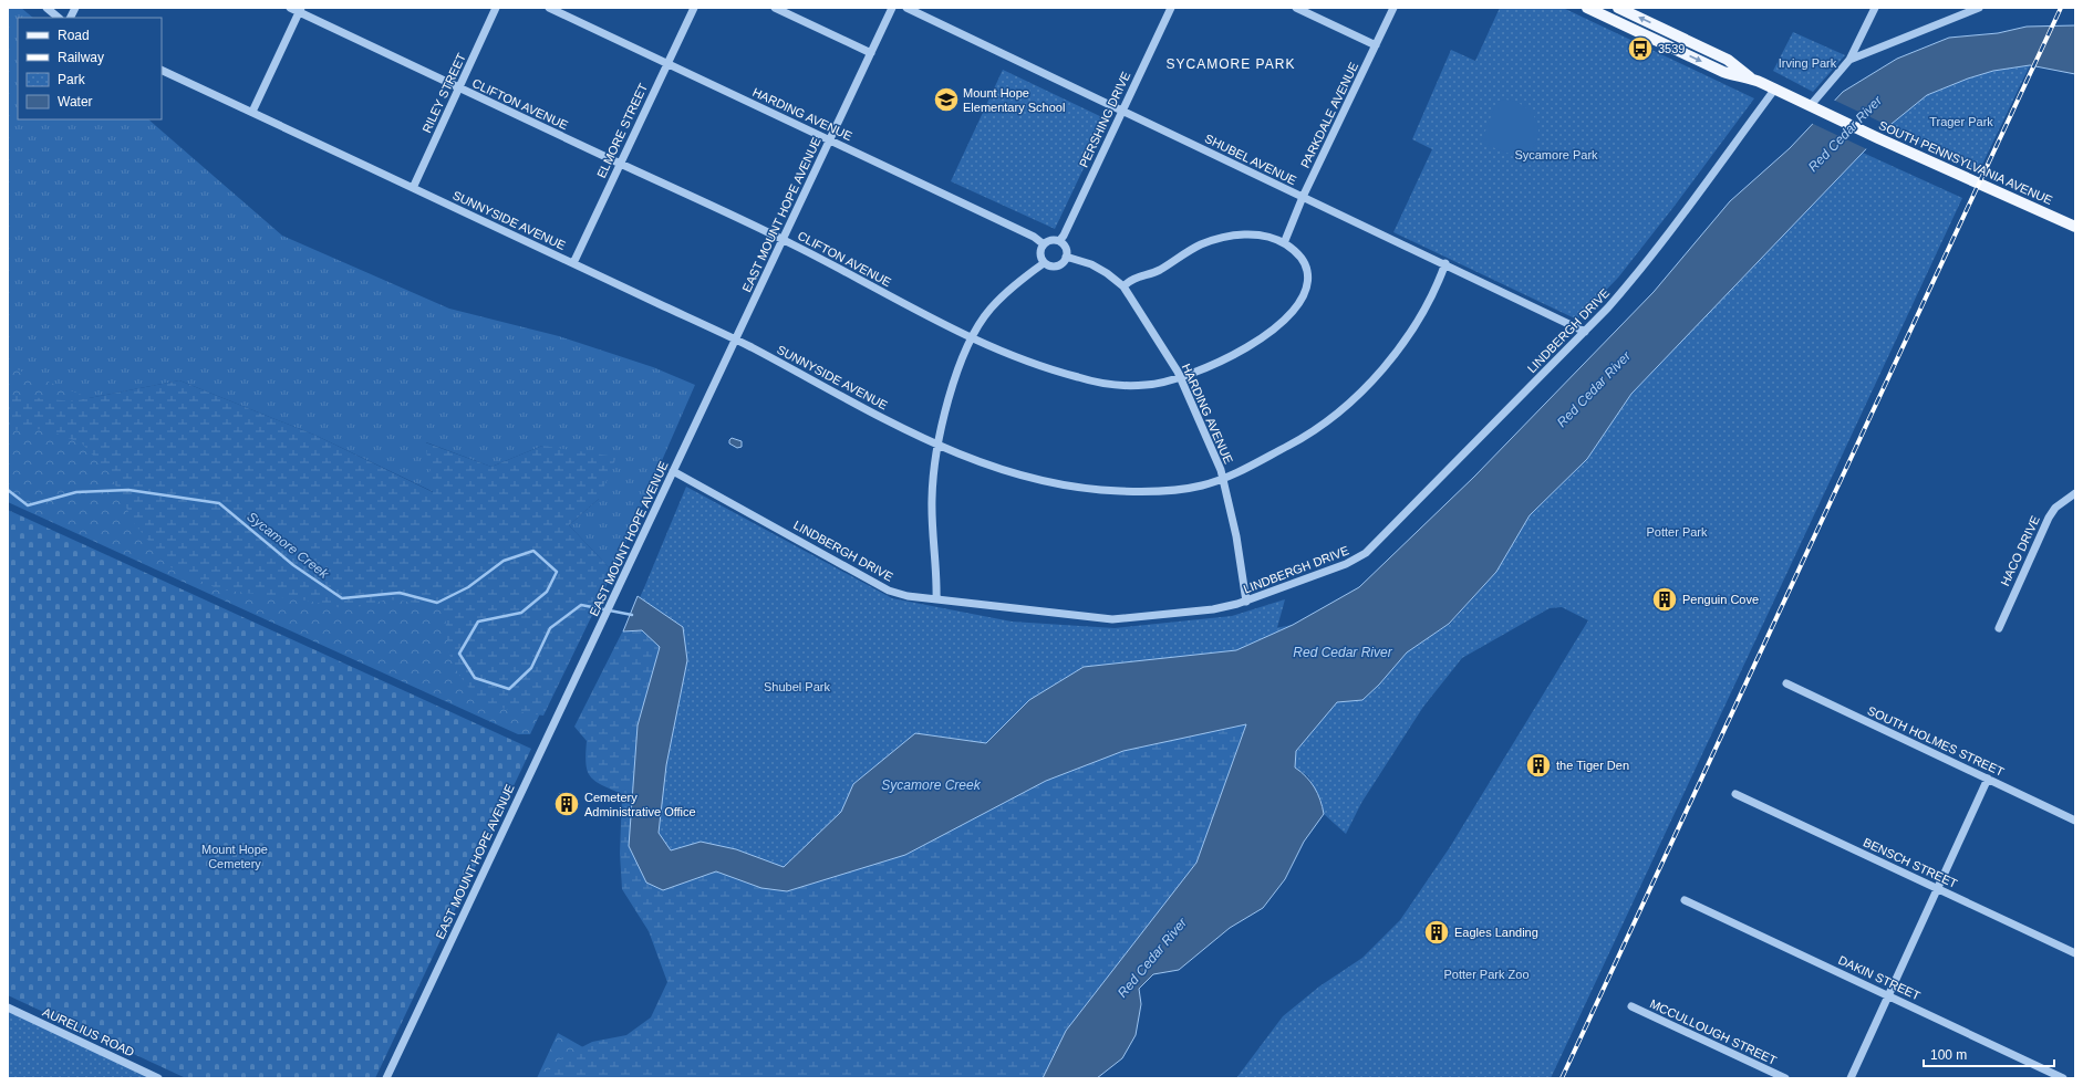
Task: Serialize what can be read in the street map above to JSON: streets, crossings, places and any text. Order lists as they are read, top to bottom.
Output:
{
  "streets": {
    "main road": ["SOUTH PENNSYLVANIA AVENUE"],
    "street": [
      "RILEY STREET",
      "CLIFTON AVENUE",
      "HARDING AVENUE",
      "PARKDALE AVENUE",
      "PERSHING DRIVE",
      "ELMORE STREET",
      "SHUBEL AVENUE",
      "EAST MOUNT HOPE AVENUE",
      "SUNNYSIDE AVENUE",
      "LINDBERGH DRIVE",
      "HACO DRIVE",
      "SOUTH HOLMES STREET",
      "BENSCH STREET",
      "DAKIN STREET",
      "AURELIUS ROAD",
      "MCCULLOUGH STREET"
    ]
  },
  "crossings": [
    ["RILEY STREET", "CLIFTON AVENUE"],
    ["RILEY STREET", "SUNNYSIDE AVENUE"],
    ["CLIFTON AVENUE", "HARDING AVENUE"],
    ["CLIFTON AVENUE", "PARKDALE AVENUE"],
    ["CLIFTON AVENUE", "ELMORE STREET"],
    ["CLIFTON AVENUE", "EAST MOUNT HOPE AVENUE"],
    ["HARDING AVENUE", "PERSHING DRIVE"],
    ["HARDING AVENUE", "ELMORE STREET"],
    ["HARDING AVENUE", "EAST MOUNT HOPE AVENUE"],
    ["HARDING AVENUE", "SUNNYSIDE AVENUE"],
    ["HARDING AVENUE", "LINDBERGH DRIVE"],
    ["PARKDALE AVENUE", "SHUBEL AVENUE"],
    ["PERSHING DRIVE", "SHUBEL AVENUE"],
    ["ELMORE STREET", "SUNNYSIDE AVENUE"],
    ["SHUBEL AVENUE", "SUNNYSIDE AVENUE"],
    ["SHUBEL AVENUE", "LINDBERGH DRIVE"],
    ["SOUTH PENNSYLVANIA AVENUE", "LINDBERGH DRIVE"],
    ["EAST MOUNT HOPE AVENUE", "SUNNYSIDE AVENUE"],
    ["EAST MOUNT HOPE AVENUE", "LINDBERGH DRIVE"]
  ],
  "districts": ["SYCAMORE PARK"],
  "water": ["Red Cedar River", "Sycamore Creek"],
  "parks": [
    "Irving Park",
    "Trager Park",
    "Sycamore Park",
    "Potter Park",
    "Shubel Park",
    "Mount Hope Cemetery",
    "Potter Park Zoo"
  ],
  "places": {
    "bus stop": ["3539"],
    "school or university": ["Mount Hope Elementary School"],
    "building": [
      "Penguin Cove",
      "the Tiger Den",
      "Cemetery Administrative Office",
      "Eagles Landing"
    ]
  },
  "legend": [
    "Road",
    "Railway",
    "Park",
    "Water"
  ],
  "scale_bar": "100 m"
}
